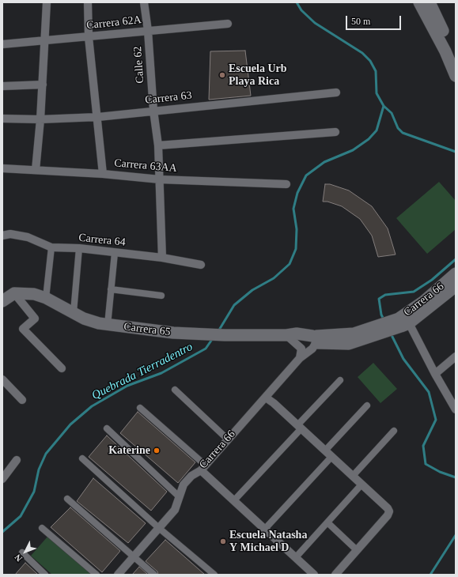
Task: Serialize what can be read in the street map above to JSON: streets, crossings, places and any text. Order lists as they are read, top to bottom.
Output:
{
  "streets": {
    "main road": ["Carrera 66", "Carrera 65"],
    "street": [
      "Carrera 62A",
      "Calle 62",
      "Carrera 63",
      "Carrera 63AA",
      "Carrera 64"
    ]
  },
  "crossings": [
    ["Carrera 62A", "Calle 62"],
    ["Calle 62", "Carrera 63"],
    ["Calle 62", "Carrera 63AA"],
    ["Calle 62", "Carrera 64"],
    ["Carrera 66", "Carrera 65"]
  ],
  "water": ["Quebrada Tierradentro"],
  "places": ["Escuela Urb Playa Rica", "Katerine", "Escuela Natasha Y Michael D"],
  "scale_bar": "50 m",
  "north": "bottom left"
}
